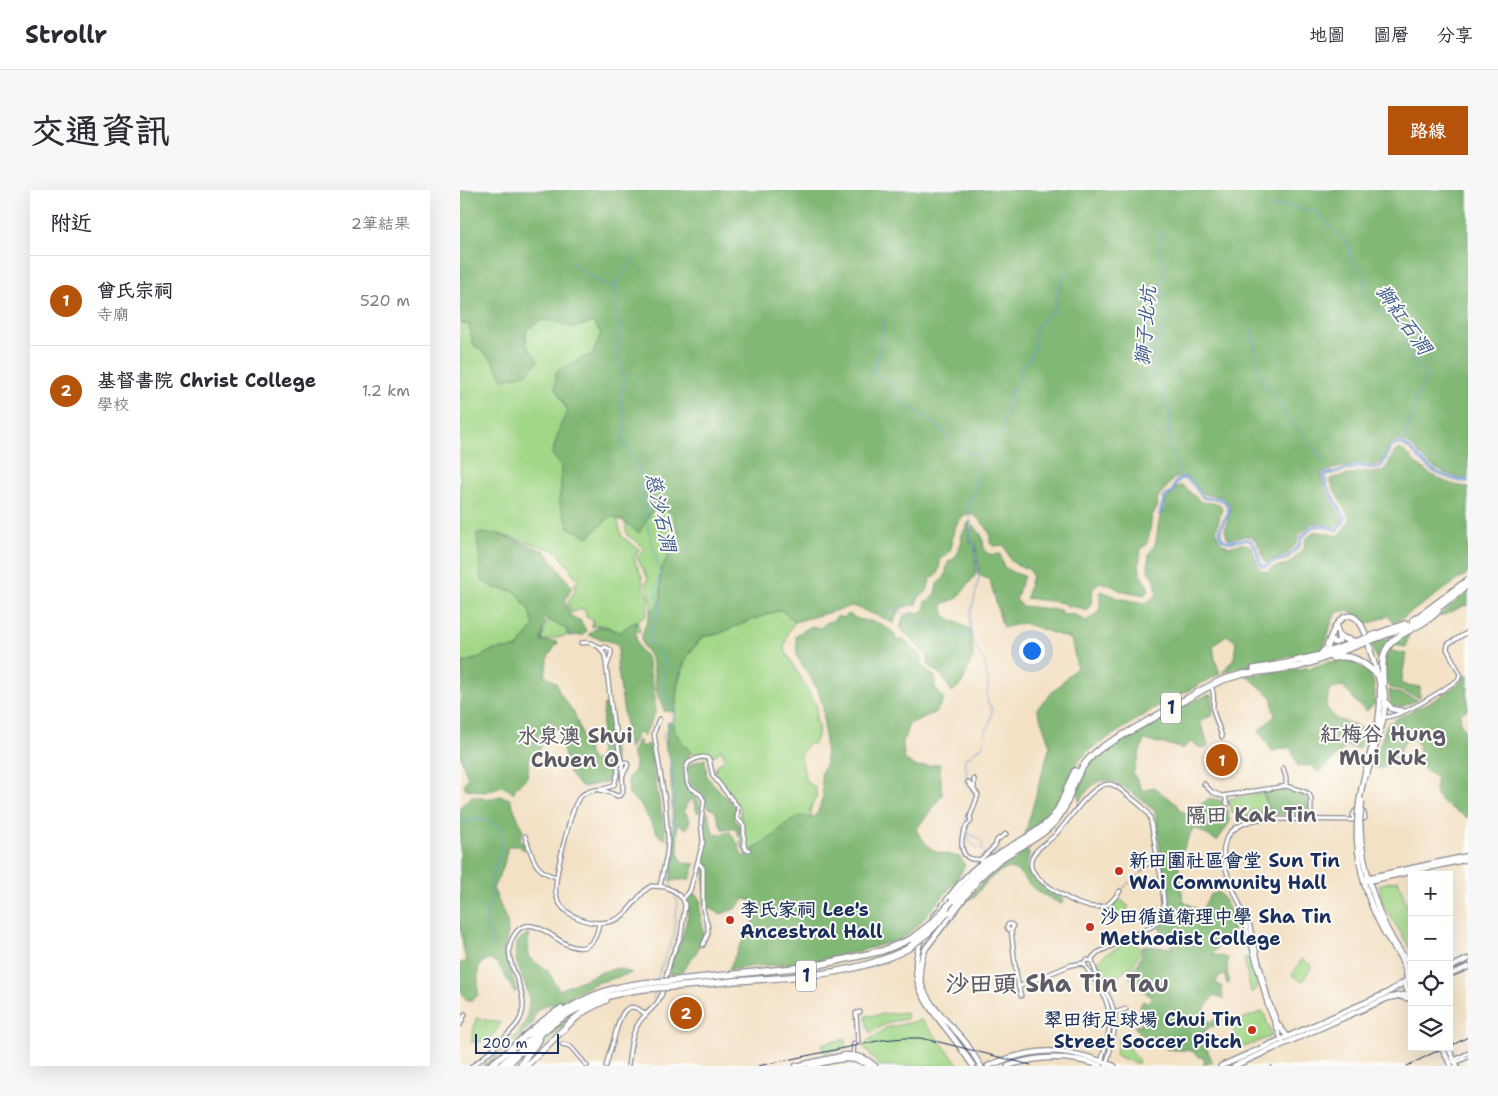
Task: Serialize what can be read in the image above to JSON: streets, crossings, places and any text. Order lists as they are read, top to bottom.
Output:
{
  "streets": {
    "highway": ["1"]
  },
  "districts": [
    "紅梅谷 Hung Mui Kuk",
    "水泉澳 Shui Chuen O",
    "隔田 Kak Tin",
    "沙田頭 Sha Tin Tau"
  ],
  "water": ["獅紅石澗", "獅子北坑", "慈沙石澗"],
  "places": [
    "新田圍社區會堂 Sun Tin Wai Community Hall",
    "李氏家祠 Lee's Ancestral Hall",
    "沙田循道衛理中學 Sha Tin Methodist College",
    "翠田街足球場 Chui Tin Street Soccer Pitch"
  ],
  "scale_bar": "200 m",
  "page": {
    "header": "Strollr",
    "nav": ["地圖", "圖層", "分享"],
    "buttons": "路線",
    "title": "交通資訊",
    "heading": ["附近", "2筆結果"],
    "list": [
      {
        "mark": "1",
        "name": "曾氏宗祠",
        "note": "寺廟",
        "value": "520 m"
      },
      {
        "mark": "2",
        "name": "基督書院 Christ College",
        "note": "學校",
        "value": "1.2 km"
      }
    ],
    "pins": ["1", "2"],
    "map_buttons": ["+", "−"],
    "scale": "200 m"
  }
}
